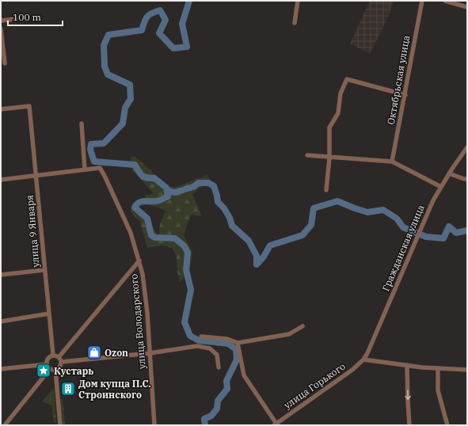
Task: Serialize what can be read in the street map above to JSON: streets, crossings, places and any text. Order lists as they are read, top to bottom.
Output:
{
  "streets": {
    "street": [
      "Октябрьская улица",
      "улица 9 Января",
      "Гражданская улица",
      "улица Володарского",
      "улица Горького"
    ]
  },
  "crossings": [
    ["Гражданская улица", "улица Горького"]
  ],
  "places": {
    "shop": ["Ozon"],
    "place": ["Кустарь"],
    "building": ["Дом купца П.С. Строинского"]
  },
  "scale_bar": "100 m"
}
